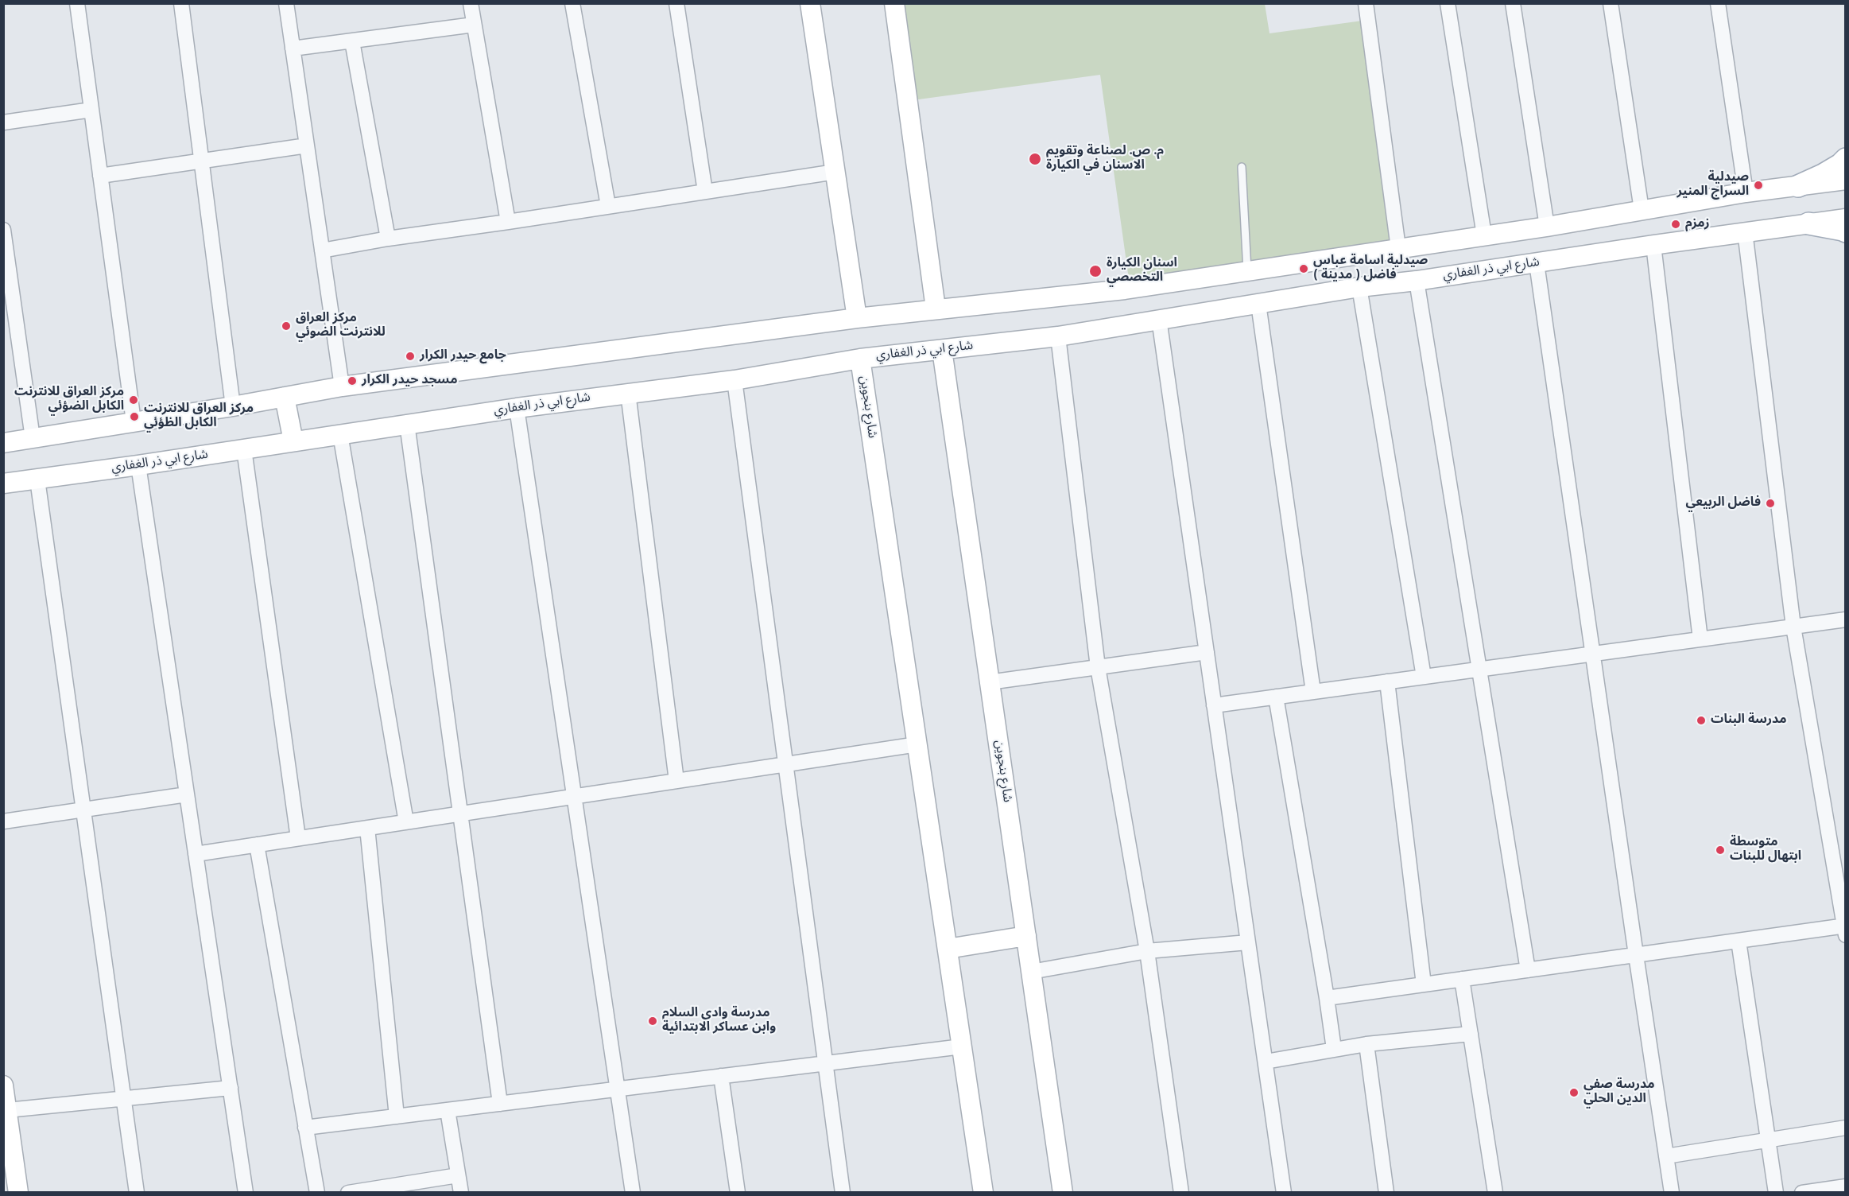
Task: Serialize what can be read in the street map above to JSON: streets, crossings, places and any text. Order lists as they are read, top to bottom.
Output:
{
  "streets": {
    "main road": ["شارع ابي ذر الغفاري", "شارع بنجوين"]
  },
  "crossings": [
    ["شارع ابي ذر الغفاري", "شارع بنجوين"]
  ],
  "places": [
    "م. ص. لصناعة وتقويم الاسنان في الكيارة",
    "صيدلية السراج المنير",
    "زمزم",
    "صيدلية اسامة عباس فاضل ( مدينة )",
    "اسنان الكيارة التخصصي",
    "مركز العراق للانترنت الضوئي",
    "جامع حيدر الكرار",
    "مسجد حيدر الكرار",
    "مركز العراق للانترنت الكابل الضؤئي",
    "مركز العراق للانترنت الكابل الظؤئي",
    "فاضل الربيعي",
    "مدرسة البنات",
    "متوسطة ابتهال للبنات",
    "مدرسة وادي السلام وابن عساكر الابتدائية",
    "مدرسة صفي الدين الحلي"
  ]
}
